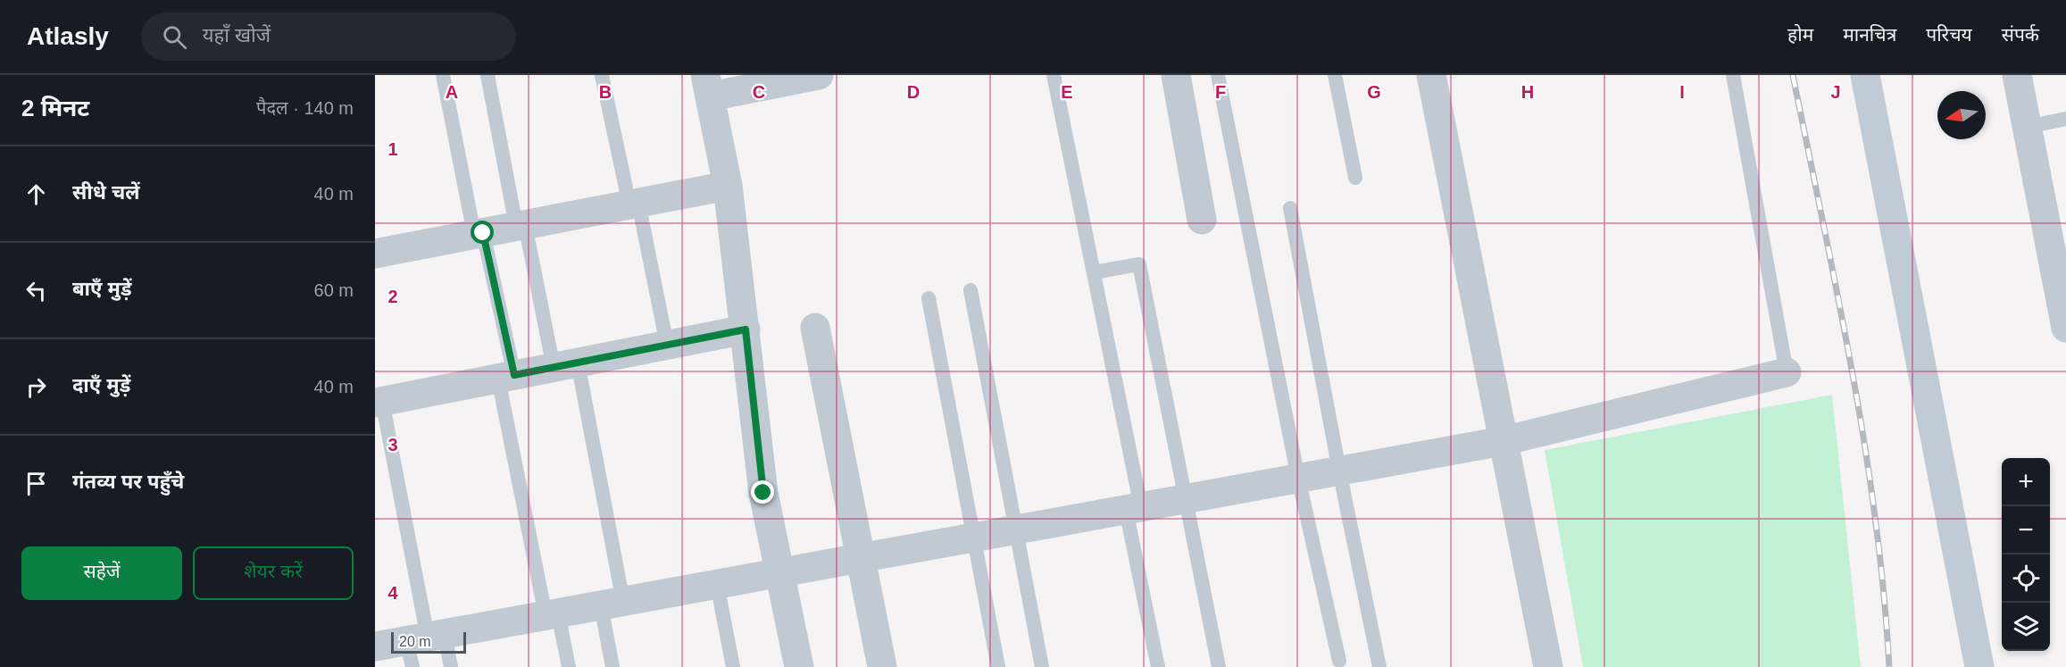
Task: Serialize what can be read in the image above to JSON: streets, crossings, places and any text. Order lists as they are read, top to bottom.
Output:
{
  "scale_bar": "20 m",
  "north": "left",
  "page": {
    "header": "Atlasly",
    "search": "यहाँ खोजें",
    "nav": [
      "होम",
      "मानचित्र",
      "परिचय",
      "संपर्क"
    ],
    "heading": ["2 मिनट", "पैदल · 140 m"],
    "list": [
      ["सीधे चलें", "40 m"],
      ["बाएँ मुड़ें", "60 m"],
      ["दाएँ मुड़ें", "40 m"],
      "गंतव्य पर पहुँचे"
    ],
    "map_buttons": ["+", "−"],
    "buttons": ["सहेजें", "शेयर करें"],
    "scale": "20 m"
  },
  "grid": {
    "columns": [
      "A",
      "B",
      "C",
      "D",
      "E",
      "F",
      "G",
      "H",
      "I",
      "J"
    ],
    "rows": [
      "1",
      "2",
      "3",
      "4"
    ]
  }
}
